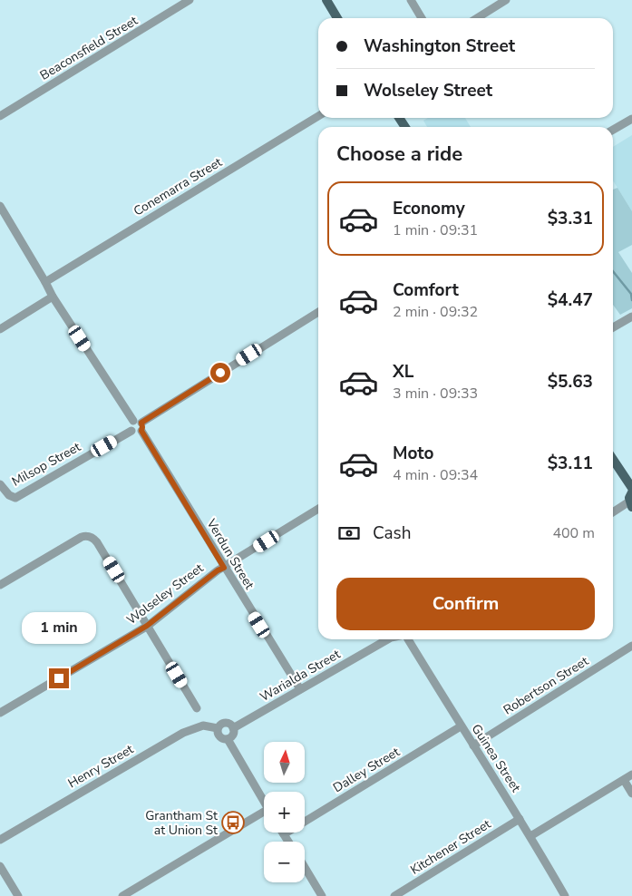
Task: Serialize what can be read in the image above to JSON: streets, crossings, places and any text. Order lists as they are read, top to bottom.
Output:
{
  "streets": {
    "street": [
      "Beaconsfield Street",
      "Conemarra Street",
      "Milsop Street",
      "Verdun Street",
      "Wolseley Street",
      "Warialda Street",
      "Robertson Street",
      "Guinea Street",
      "Henry Street",
      "Dalley Street",
      "Kitchener Street"
    ]
  },
  "crossings": [
    ["Conemarra Street", "Verdun Street"],
    ["Milsop Street", "Verdun Street"],
    ["Verdun Street", "Wolseley Street"],
    ["Verdun Street", "Warialda Street"],
    ["Warialda Street", "Henry Street"],
    ["Robertson Street", "Guinea Street"],
    ["Guinea Street", "Dalley Street"],
    ["Guinea Street", "Kitchener Street"]
  ],
  "places": {
    "bus stop": ["Grantham St at Union St"]
  },
  "north": "top",
  "page": {
    "banner": ["Washington Street", "Wolseley Street"],
    "heading": "Choose a ride",
    "list": [
      {
        "name": "Economy",
        "note": "1 min · 09:31",
        "value": "$3.31"
      },
      {
        "name": "Comfort",
        "note": "2 min · 09:32",
        "value": "$4.47"
      },
      {
        "name": "XL",
        "note": "3 min · 09:33",
        "value": "$5.63"
      },
      {
        "name": "Moto",
        "note": "4 min · 09:34",
        "value": "$3.11"
      }
    ],
    "pay": ["Cash", "400 m"],
    "buttons": "Confirm",
    "bubble": "1 min",
    "map_buttons": ["+", "−"]
  }
}
